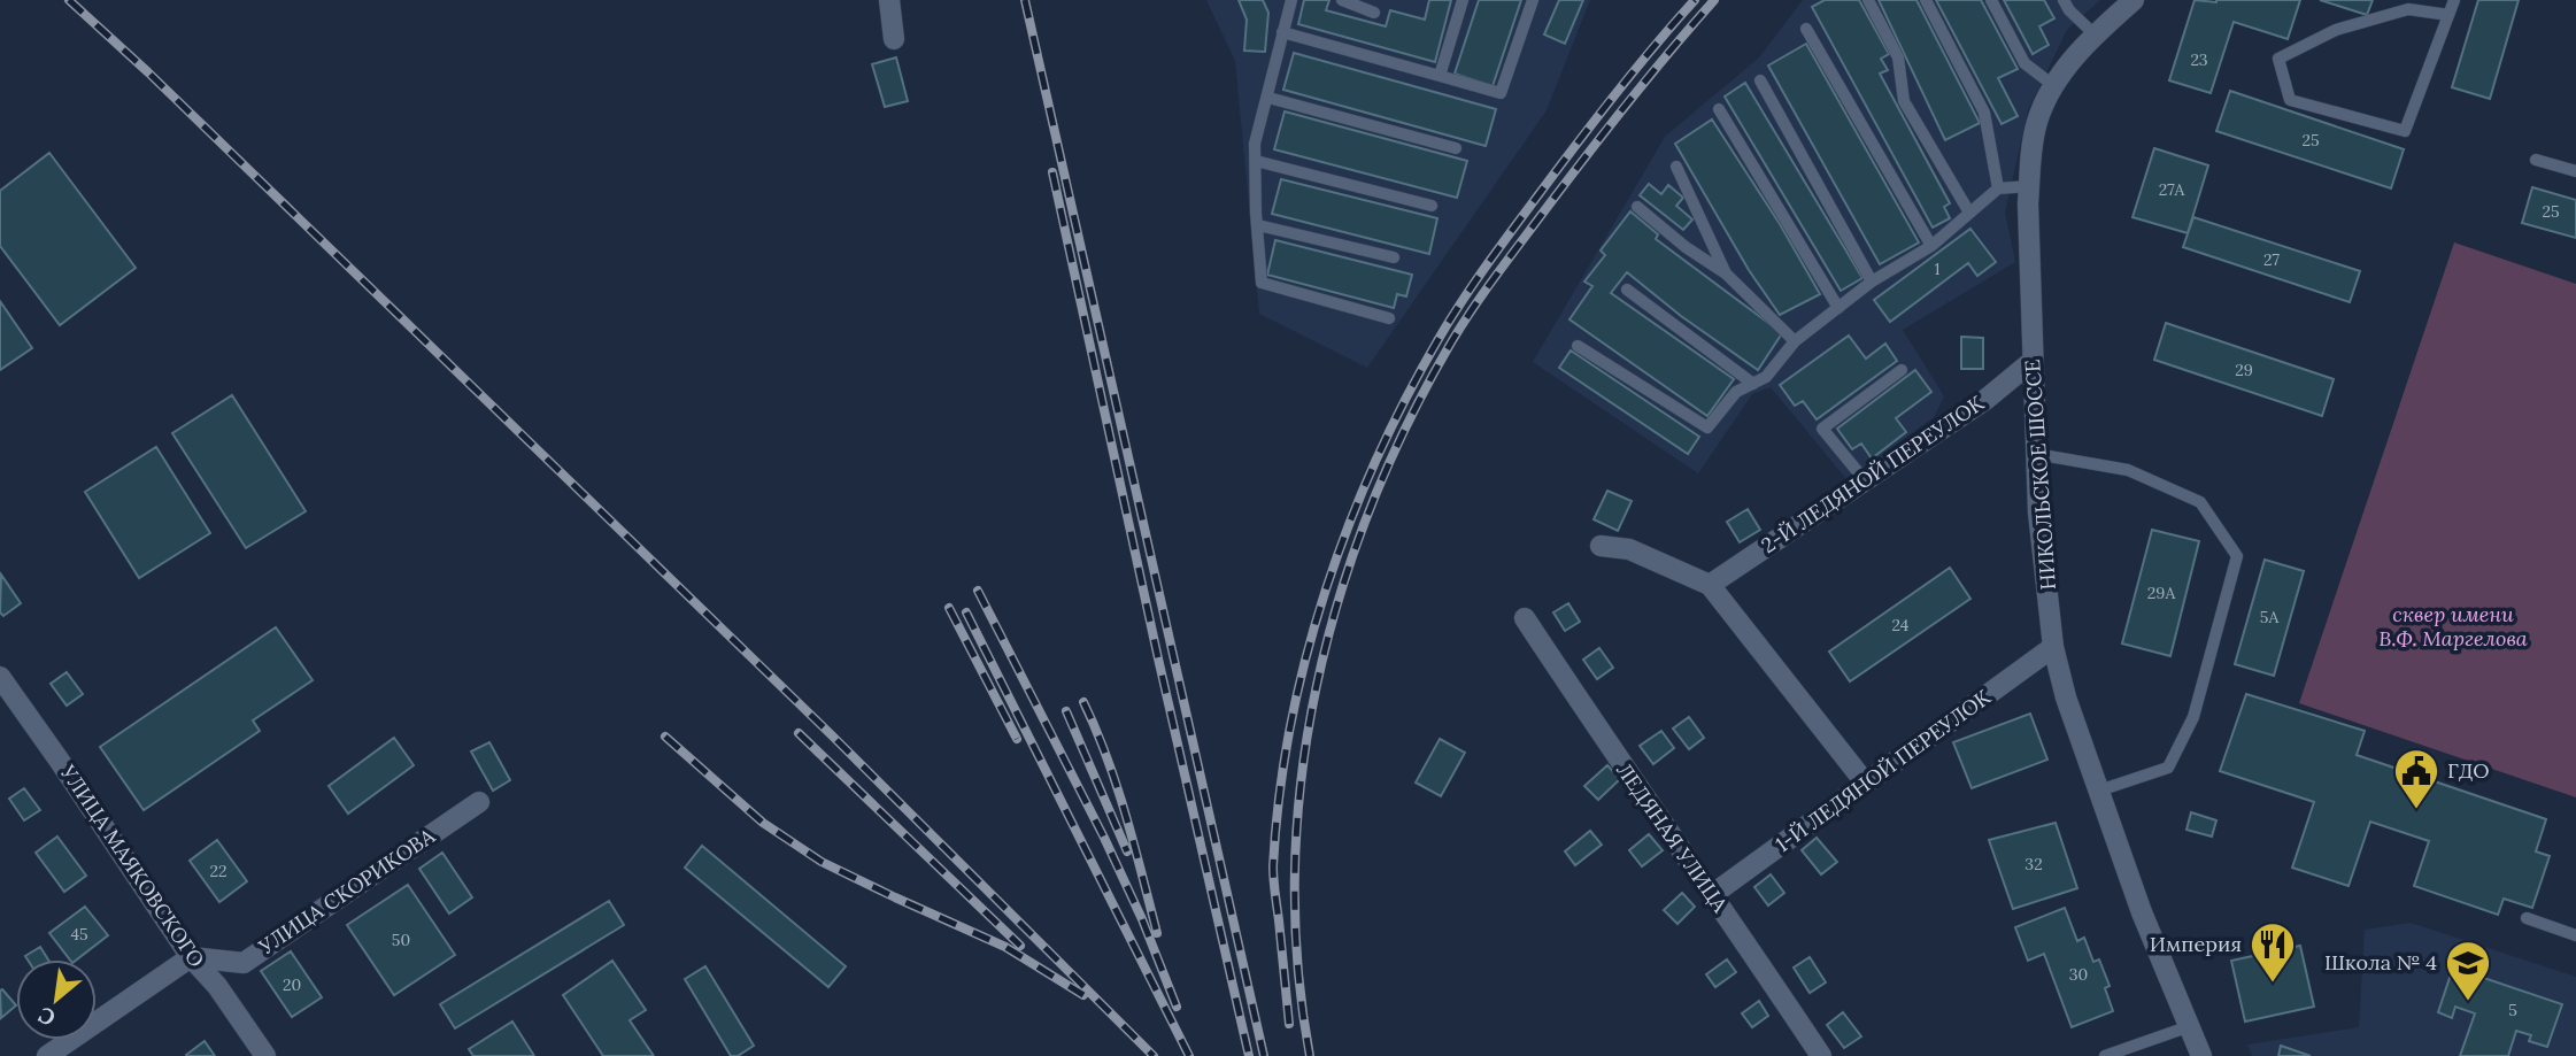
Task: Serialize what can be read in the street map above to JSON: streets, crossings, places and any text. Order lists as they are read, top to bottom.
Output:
{
  "streets": {
    "street": [
      "2-Й ЛЕДЯНОЙ ПЕРЕУЛОК",
      "НИКОЛЬСКОЕ ШОССЕ",
      "1-Й ЛЕДЯНОЙ ПЕРЕУЛОК",
      "ЛЕДЯНАЯ УЛИЦА",
      "УЛИЦА МАЯКОВСКОГО",
      "УЛИЦА СКОРИКОВА"
    ]
  },
  "crossings": [
    ["2-Й ЛЕДЯНОЙ ПЕРЕУЛОК", "НИКОЛЬСКОЕ ШОССЕ"],
    ["НИКОЛЬСКОЕ ШОССЕ", "1-Й ЛЕДЯНОЙ ПЕРЕУЛОК"],
    ["1-Й ЛЕДЯНОЙ ПЕРЕУЛОК", "ЛЕДЯНАЯ УЛИЦА"],
    ["УЛИЦА МАЯКОВСКОГО", "УЛИЦА СКОРИКОВА"]
  ],
  "parks": ["сквер имени В.Ф. Маргелова"],
  "places": {
    "public building": ["ГДО"],
    "restaurant": ["Империя"],
    "school or university": ["Школа № 4"]
  },
  "house_numbers": [
    "23",
    "25",
    "27А",
    "25",
    "27",
    "1",
    "29",
    "29А",
    "5А",
    "24",
    "32",
    "22",
    "45",
    "50",
    "30",
    "20",
    "5"
  ],
  "north": "bottom left"
}
